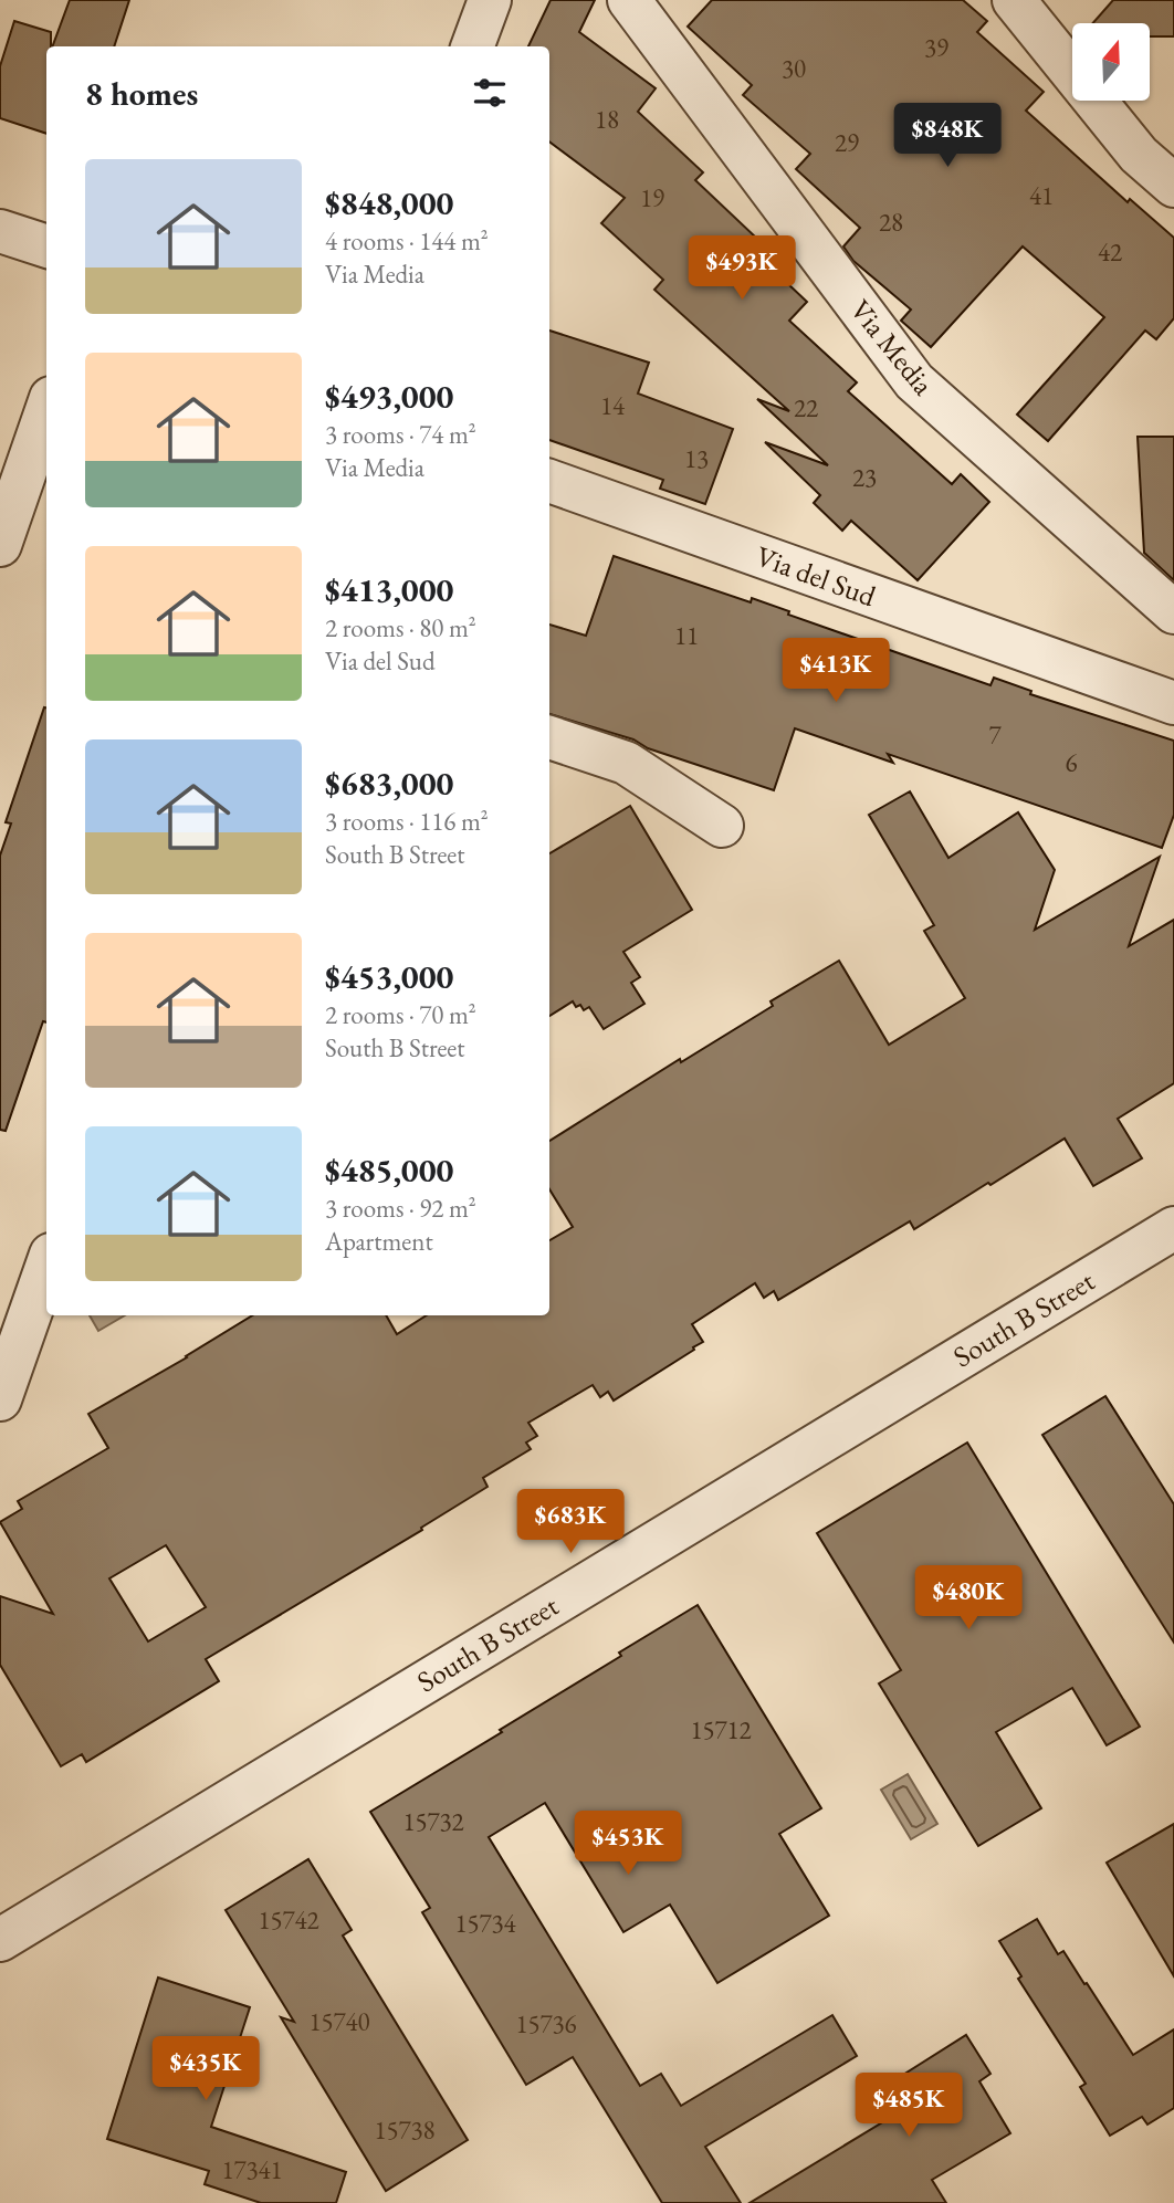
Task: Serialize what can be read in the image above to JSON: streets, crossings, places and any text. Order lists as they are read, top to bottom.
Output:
{
  "streets": {
    "street": ["Via Media", "Via del Sud", "South B Street"]
  },
  "house_numbers": [
    "39",
    "30",
    "18",
    "29",
    "41",
    "19",
    "28",
    "42",
    "14",
    "22",
    "13",
    "23",
    "11",
    "7",
    "6",
    "15712",
    "15732",
    "15742",
    "15734",
    "15740",
    "15736",
    "15738",
    "17341"
  ],
  "north": "top",
  "page": {
    "heading": "8 homes",
    "price": [
      "$848K",
      "$493K",
      "$413K",
      "$683K",
      "$480K",
      "$453K",
      "$435K",
      "$485K"
    ],
    "list": [
      {
        "name": "$848,000",
        "note": "4 rooms · 144 m² · Via Media"
      },
      {
        "name": "$493,000",
        "note": "3 rooms · 74 m² · Via Media"
      },
      {
        "name": "$413,000",
        "note": "2 rooms · 80 m² · Via del Sud"
      },
      {
        "name": "$683,000",
        "note": "3 rooms · 116 m² · South B Street"
      },
      {
        "name": "$453,000",
        "note": "2 rooms · 70 m² · South B Street"
      },
      {
        "name": "$485,000",
        "note": "3 rooms · 92 m² · Apartment"
      }
    ]
  }
}
